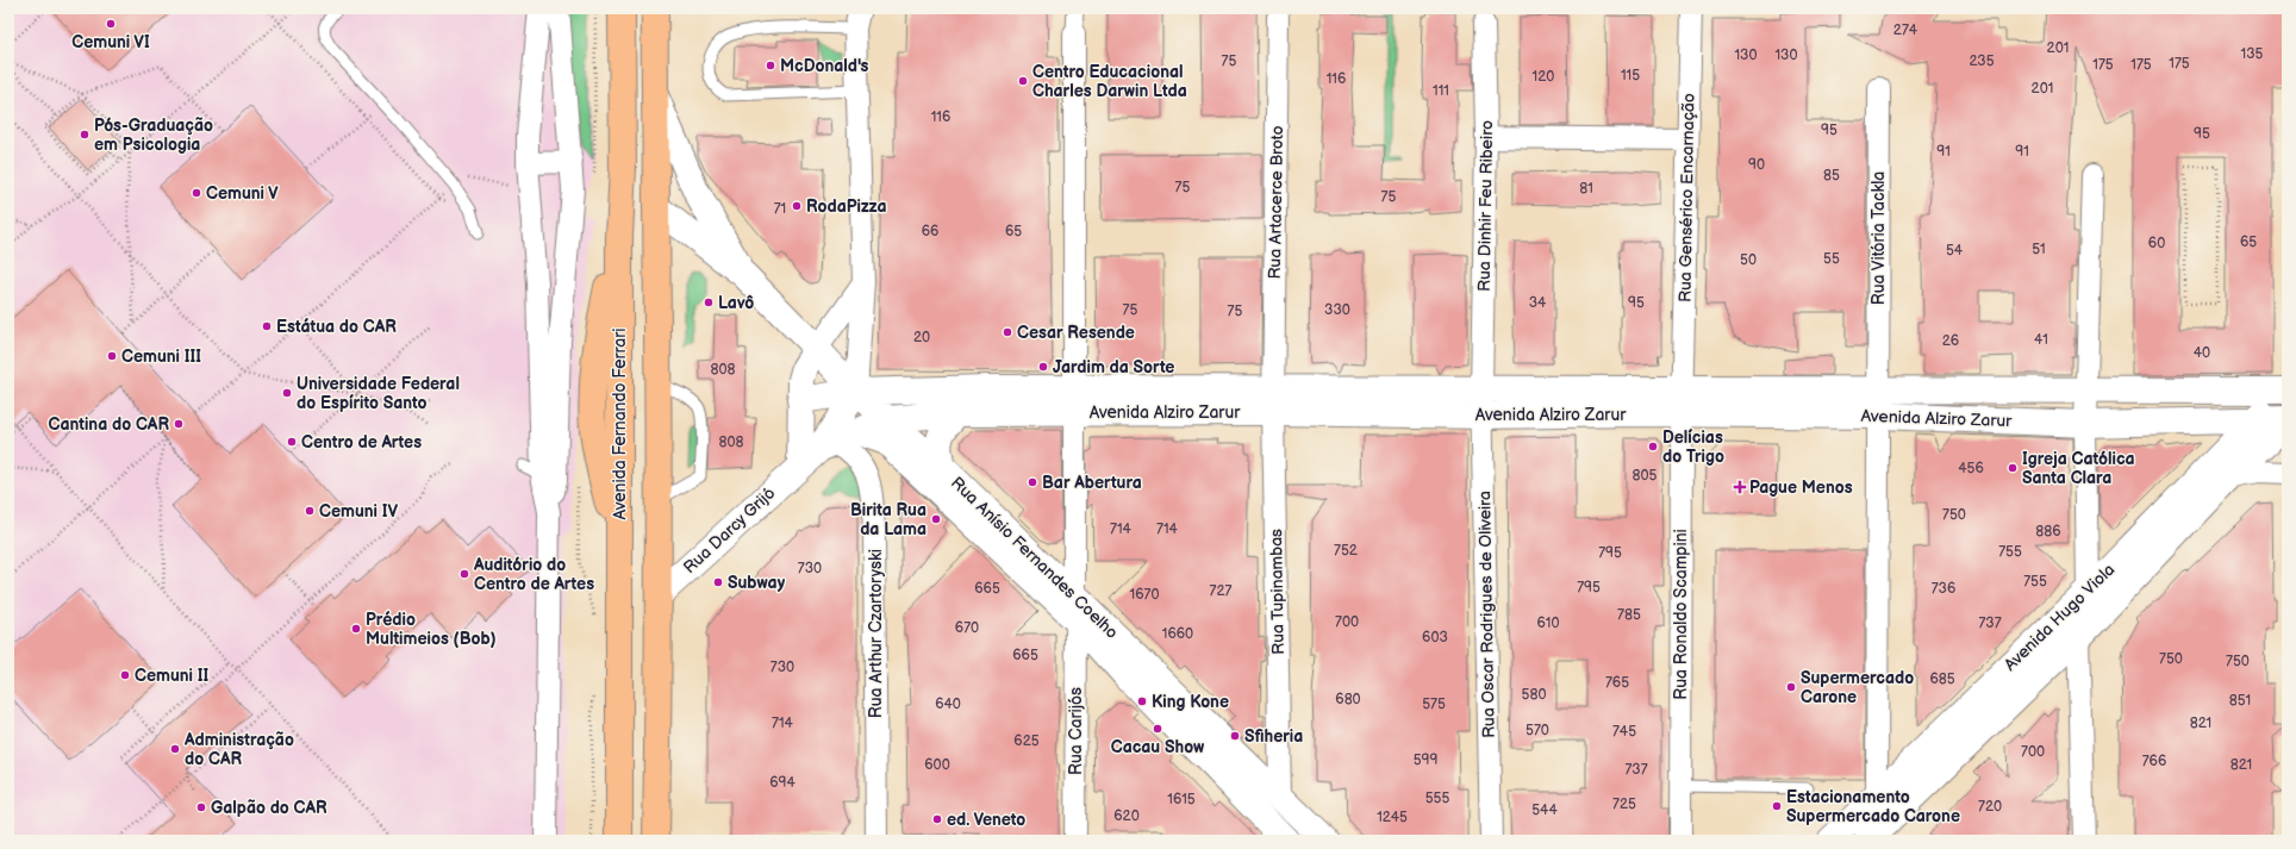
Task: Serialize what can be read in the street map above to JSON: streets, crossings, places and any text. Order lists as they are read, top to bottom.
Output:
{
  "streets": {
    "main road": ["Avenida Fernando Ferrari"],
    "street": [
      "Rua Gensérico Encarnação",
      "Rua Artacerce Broto",
      "Rua Dinhir Feu Ribeiro",
      "Rua Vitória Tackla",
      "Avenida Alziro Zarur",
      "Rua Darcy Grijó",
      "Rua Anísio Fernandes Coelho",
      "Rua Tupinambas",
      "Rua Oscar Rodrigues de Oliveira",
      "Rua Ronaldo Scampini",
      "Avenida Hugo Viola",
      "Rua Arthur Czartoryski",
      "Rua Carijós"
    ]
  },
  "crossings": [
    ["Rua Gensérico Encarnação", "Avenida Alziro Zarur"],
    ["Rua Gensérico Encarnação", "Rua Ronaldo Scampini"],
    ["Rua Artacerce Broto", "Avenida Alziro Zarur"],
    ["Rua Artacerce Broto", "Rua Tupinambas"],
    ["Rua Dinhir Feu Ribeiro", "Avenida Alziro Zarur"],
    ["Rua Dinhir Feu Ribeiro", "Rua Oscar Rodrigues de Oliveira"],
    ["Rua Vitória Tackla", "Avenida Alziro Zarur"],
    ["Rua Vitória Tackla", "Avenida Hugo Viola"],
    ["Avenida Alziro Zarur", "Rua Darcy Grijó"],
    ["Avenida Alziro Zarur", "Rua Anísio Fernandes Coelho"],
    ["Avenida Alziro Zarur", "Rua Tupinambas"],
    ["Avenida Alziro Zarur", "Rua Oscar Rodrigues de Oliveira"],
    ["Avenida Alziro Zarur", "Rua Ronaldo Scampini"],
    ["Avenida Alziro Zarur", "Avenida Hugo Viola"],
    ["Avenida Alziro Zarur", "Rua Arthur Czartoryski"],
    ["Rua Darcy Grijó", "Rua Anísio Fernandes Coelho"],
    ["Rua Darcy Grijó", "Rua Arthur Czartoryski"],
    ["Rua Anísio Fernandes Coelho", "Rua Tupinambas"],
    ["Rua Anísio Fernandes Coelho", "Rua Arthur Czartoryski"],
    ["Rua Anísio Fernandes Coelho", "Rua Carijós"]
  ],
  "places": {
    "other": [
      "Cemuni VI",
      "McDonald's",
      "Centro Educacional Charles Darwin Ltda",
      "Pós-Graduação em Psicologia",
      "Cemuni V",
      "RodaPizza",
      "Lavô",
      "Estátua do CAR",
      "Cesar Resende",
      "Cemuni III",
      "Jardim da Sorte",
      "Universidade Federal do Espírito Santo",
      "Cantina do CAR",
      "Centro de Artes",
      "Delícias do Trigo",
      "Igreja Católica Santa Clara",
      "Bar Abertura",
      "Cemuni IV",
      "Birita Rua da Lama",
      "Auditório do Centro de Artes",
      "Subway",
      "Prédio Multimeios (Bob)",
      "Cemuni II",
      "Supermercado Carone",
      "King Kone",
      "Cacau Show",
      "Sfiheria",
      "Administração do CAR",
      "Estacionamento Supermercado Carone",
      "Galpão do CAR",
      "ed. Veneto"
    ],
    "health": ["Pague Menos"]
  },
  "house_numbers": [
    "274",
    "201",
    "135",
    "130",
    "130",
    "75",
    "235",
    "175",
    "175",
    "175",
    "115",
    "120",
    "116",
    "201",
    "111",
    "116",
    "95",
    "95",
    "91",
    "91",
    "90",
    "85",
    "75",
    "81",
    "75",
    "71",
    "66",
    "65",
    "65",
    "60",
    "51",
    "54",
    "55",
    "50",
    "34",
    "95",
    "75",
    "330",
    "75",
    "20",
    "41",
    "26",
    "40",
    "808",
    "808",
    "456",
    "805",
    "750",
    "714",
    "714",
    "886",
    "752",
    "755",
    "795",
    "730",
    "755",
    "795",
    "665",
    "736",
    "727",
    "1670",
    "785",
    "700",
    "610",
    "737",
    "670",
    "1660",
    "603",
    "665",
    "750",
    "750",
    "730",
    "685",
    "765",
    "580",
    "680",
    "851",
    "640",
    "575",
    "714",
    "821",
    "570",
    "745",
    "625",
    "700",
    "599",
    "766",
    "600",
    "821",
    "737",
    "694",
    "555",
    "1615",
    "725",
    "720",
    "544",
    "620",
    "1245"
  ]
}
